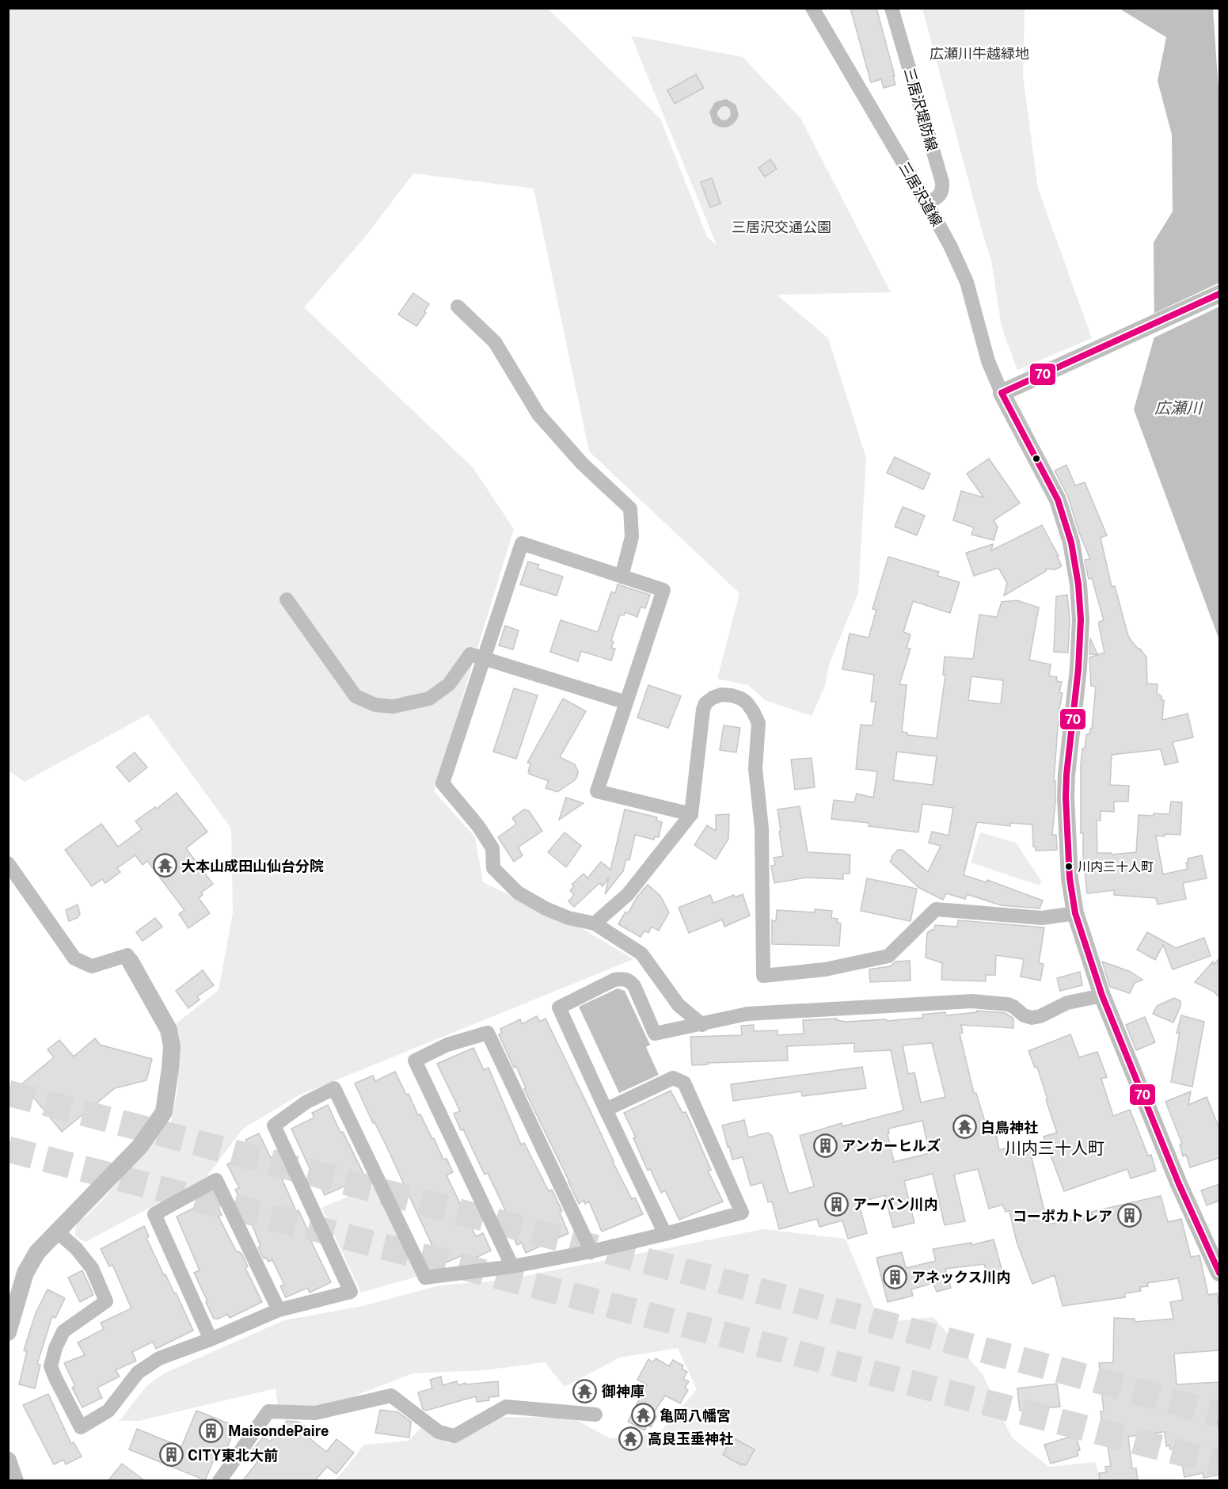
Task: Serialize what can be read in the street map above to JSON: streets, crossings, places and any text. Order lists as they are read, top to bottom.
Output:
{
  "streets": {
    "street": ["三居沢堤防線", "三居沢道線"]
  },
  "crossings": [
    ["三居沢堤防線", "三居沢道線"]
  ],
  "districts": ["川内三十人町"],
  "water": ["広瀬川"],
  "parks": ["広瀬川牛越緑地", "三居沢交通公園"],
  "places": {
    "temple": [
      "大本山成田山仙台分院",
      "白鳥神社",
      "御神庫",
      "亀岡八幡宮",
      "高良玉垂神社"
    ],
    "other": ["川内三十人町"],
    "building": [
      "アンカーヒルズ",
      "アーバン川内",
      "コーポカトレア",
      "アネックス川内",
      "MaisondePaire",
      "CITY東北大前"
    ]
  },
  "lines": ["transit line 70"]
}
